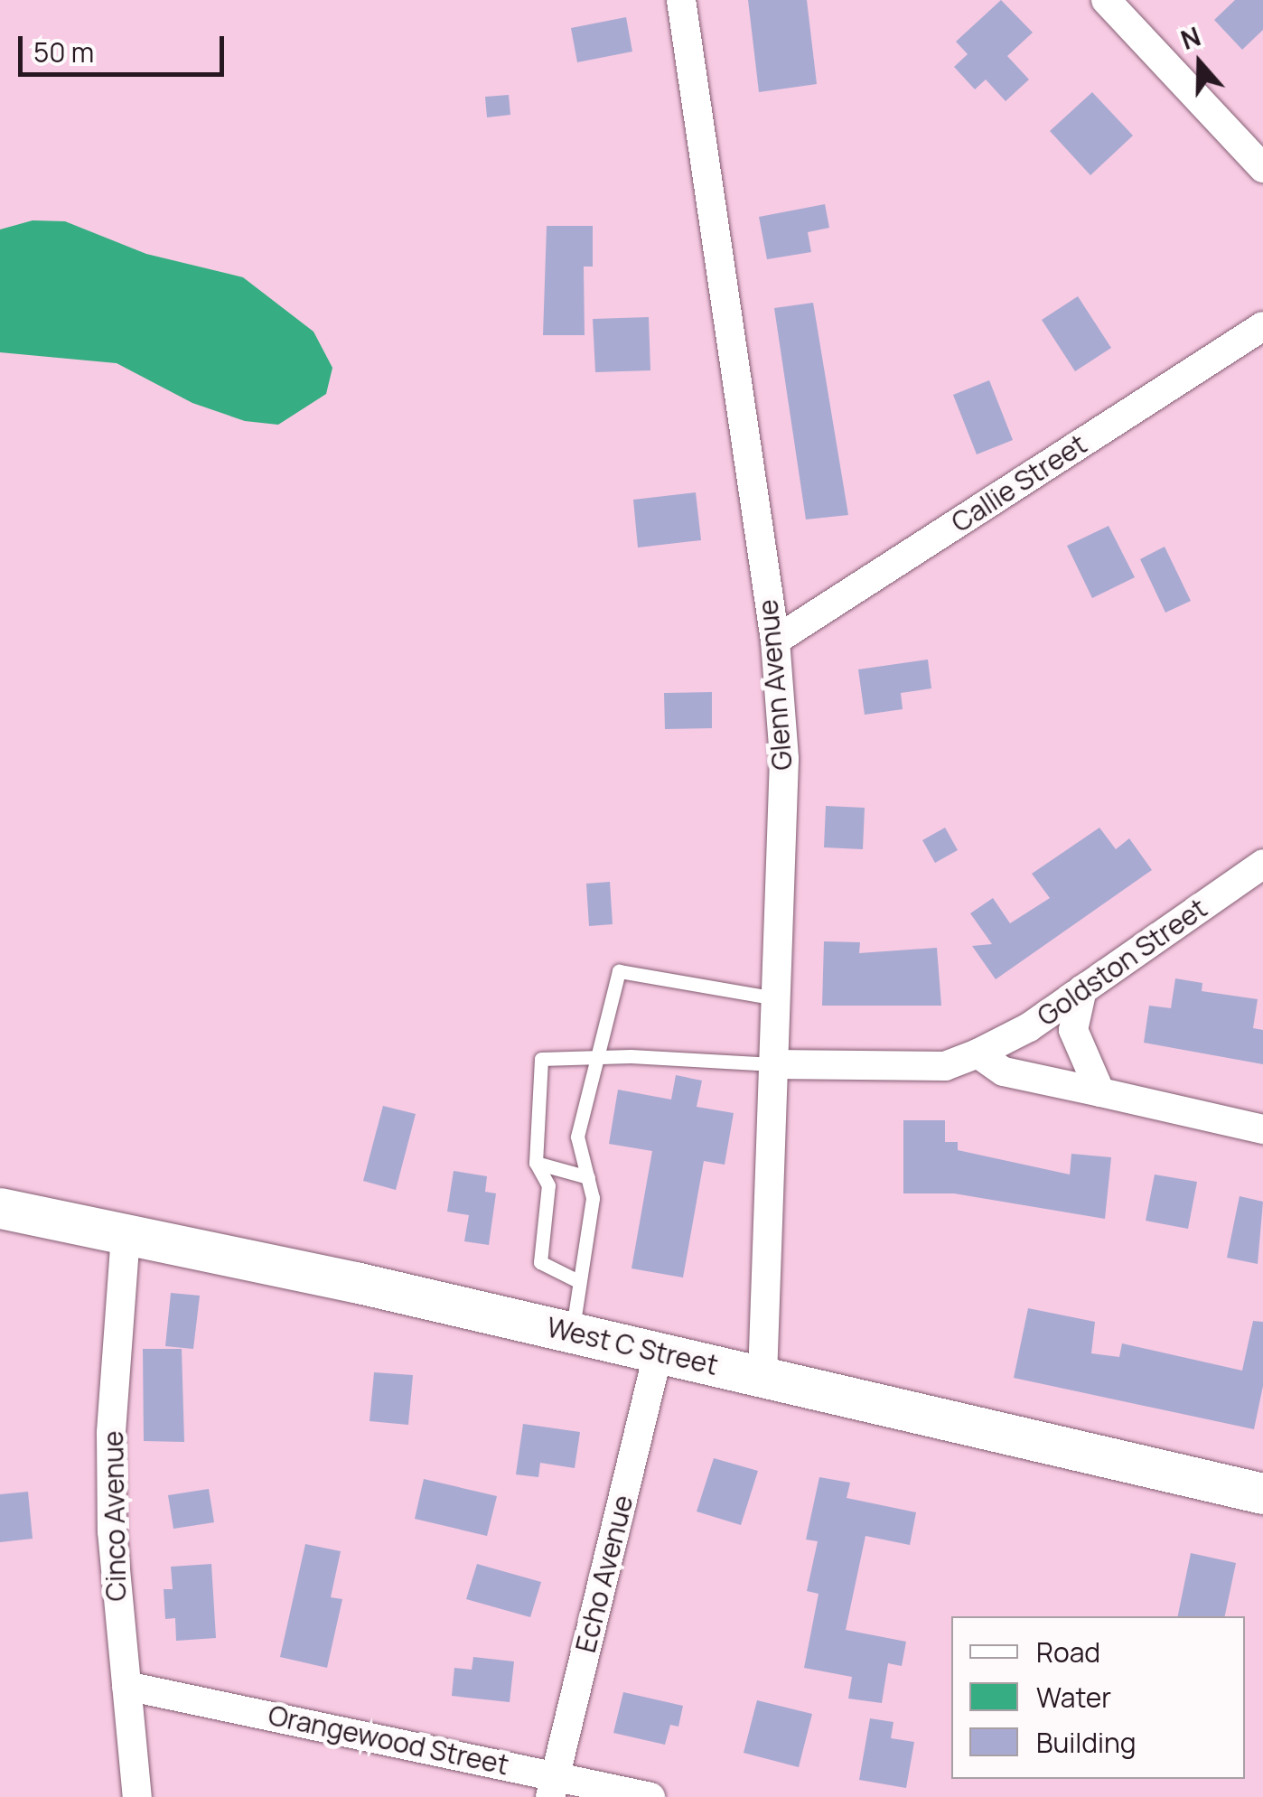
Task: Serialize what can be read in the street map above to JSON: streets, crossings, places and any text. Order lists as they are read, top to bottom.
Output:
{
  "streets": {
    "main road": ["West C Street"],
    "street": [
      "Callie Street",
      "Glenn Avenue",
      "Goldston Street",
      "Cinco Avenue",
      "Echo Avenue",
      "Orangewood Street"
    ]
  },
  "crossings": [
    ["Callie Street", "Glenn Avenue"],
    ["Glenn Avenue", "Goldston Street"],
    ["Glenn Avenue", "West C Street"],
    ["West C Street", "Cinco Avenue"],
    ["West C Street", "Echo Avenue"],
    ["Cinco Avenue", "Orangewood Street"],
    ["Echo Avenue", "Orangewood Street"]
  ],
  "legend": ["Road", "Water", "Building"],
  "scale_bar": "50 m",
  "north": "top"
}
